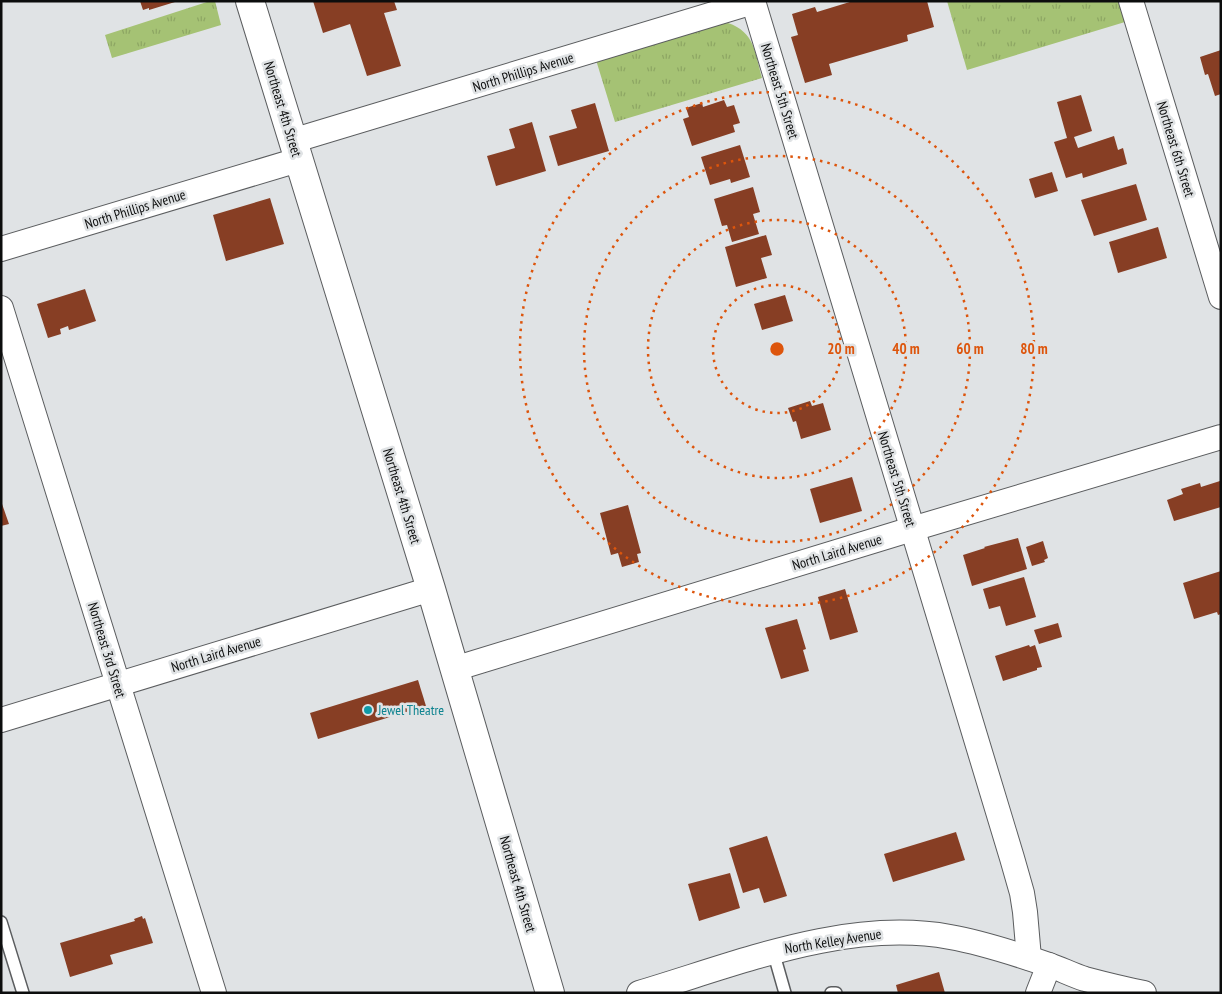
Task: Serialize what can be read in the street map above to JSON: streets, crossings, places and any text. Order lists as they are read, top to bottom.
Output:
{
  "streets": {
    "main road": ["Northeast 4th Street"],
    "street": [
      "North Phillips Avenue",
      "Northeast 5th Street",
      "Northeast 6th Street",
      "North Laird Avenue",
      "Northeast 3rd Street",
      "North Kelley Avenue"
    ]
  },
  "crossings": [
    ["North Phillips Avenue", "Northeast 5th Street"],
    ["North Phillips Avenue", "Northeast 4th Street"],
    ["Northeast 5th Street", "North Laird Avenue"],
    ["Northeast 5th Street", "North Kelley Avenue"],
    ["Northeast 4th Street", "North Laird Avenue"],
    ["North Laird Avenue", "Northeast 3rd Street"]
  ],
  "places": ["Jewel Theatre"],
  "rings": [
    "20 m",
    "40 m",
    "60 m",
    "80 m"
  ]
}
